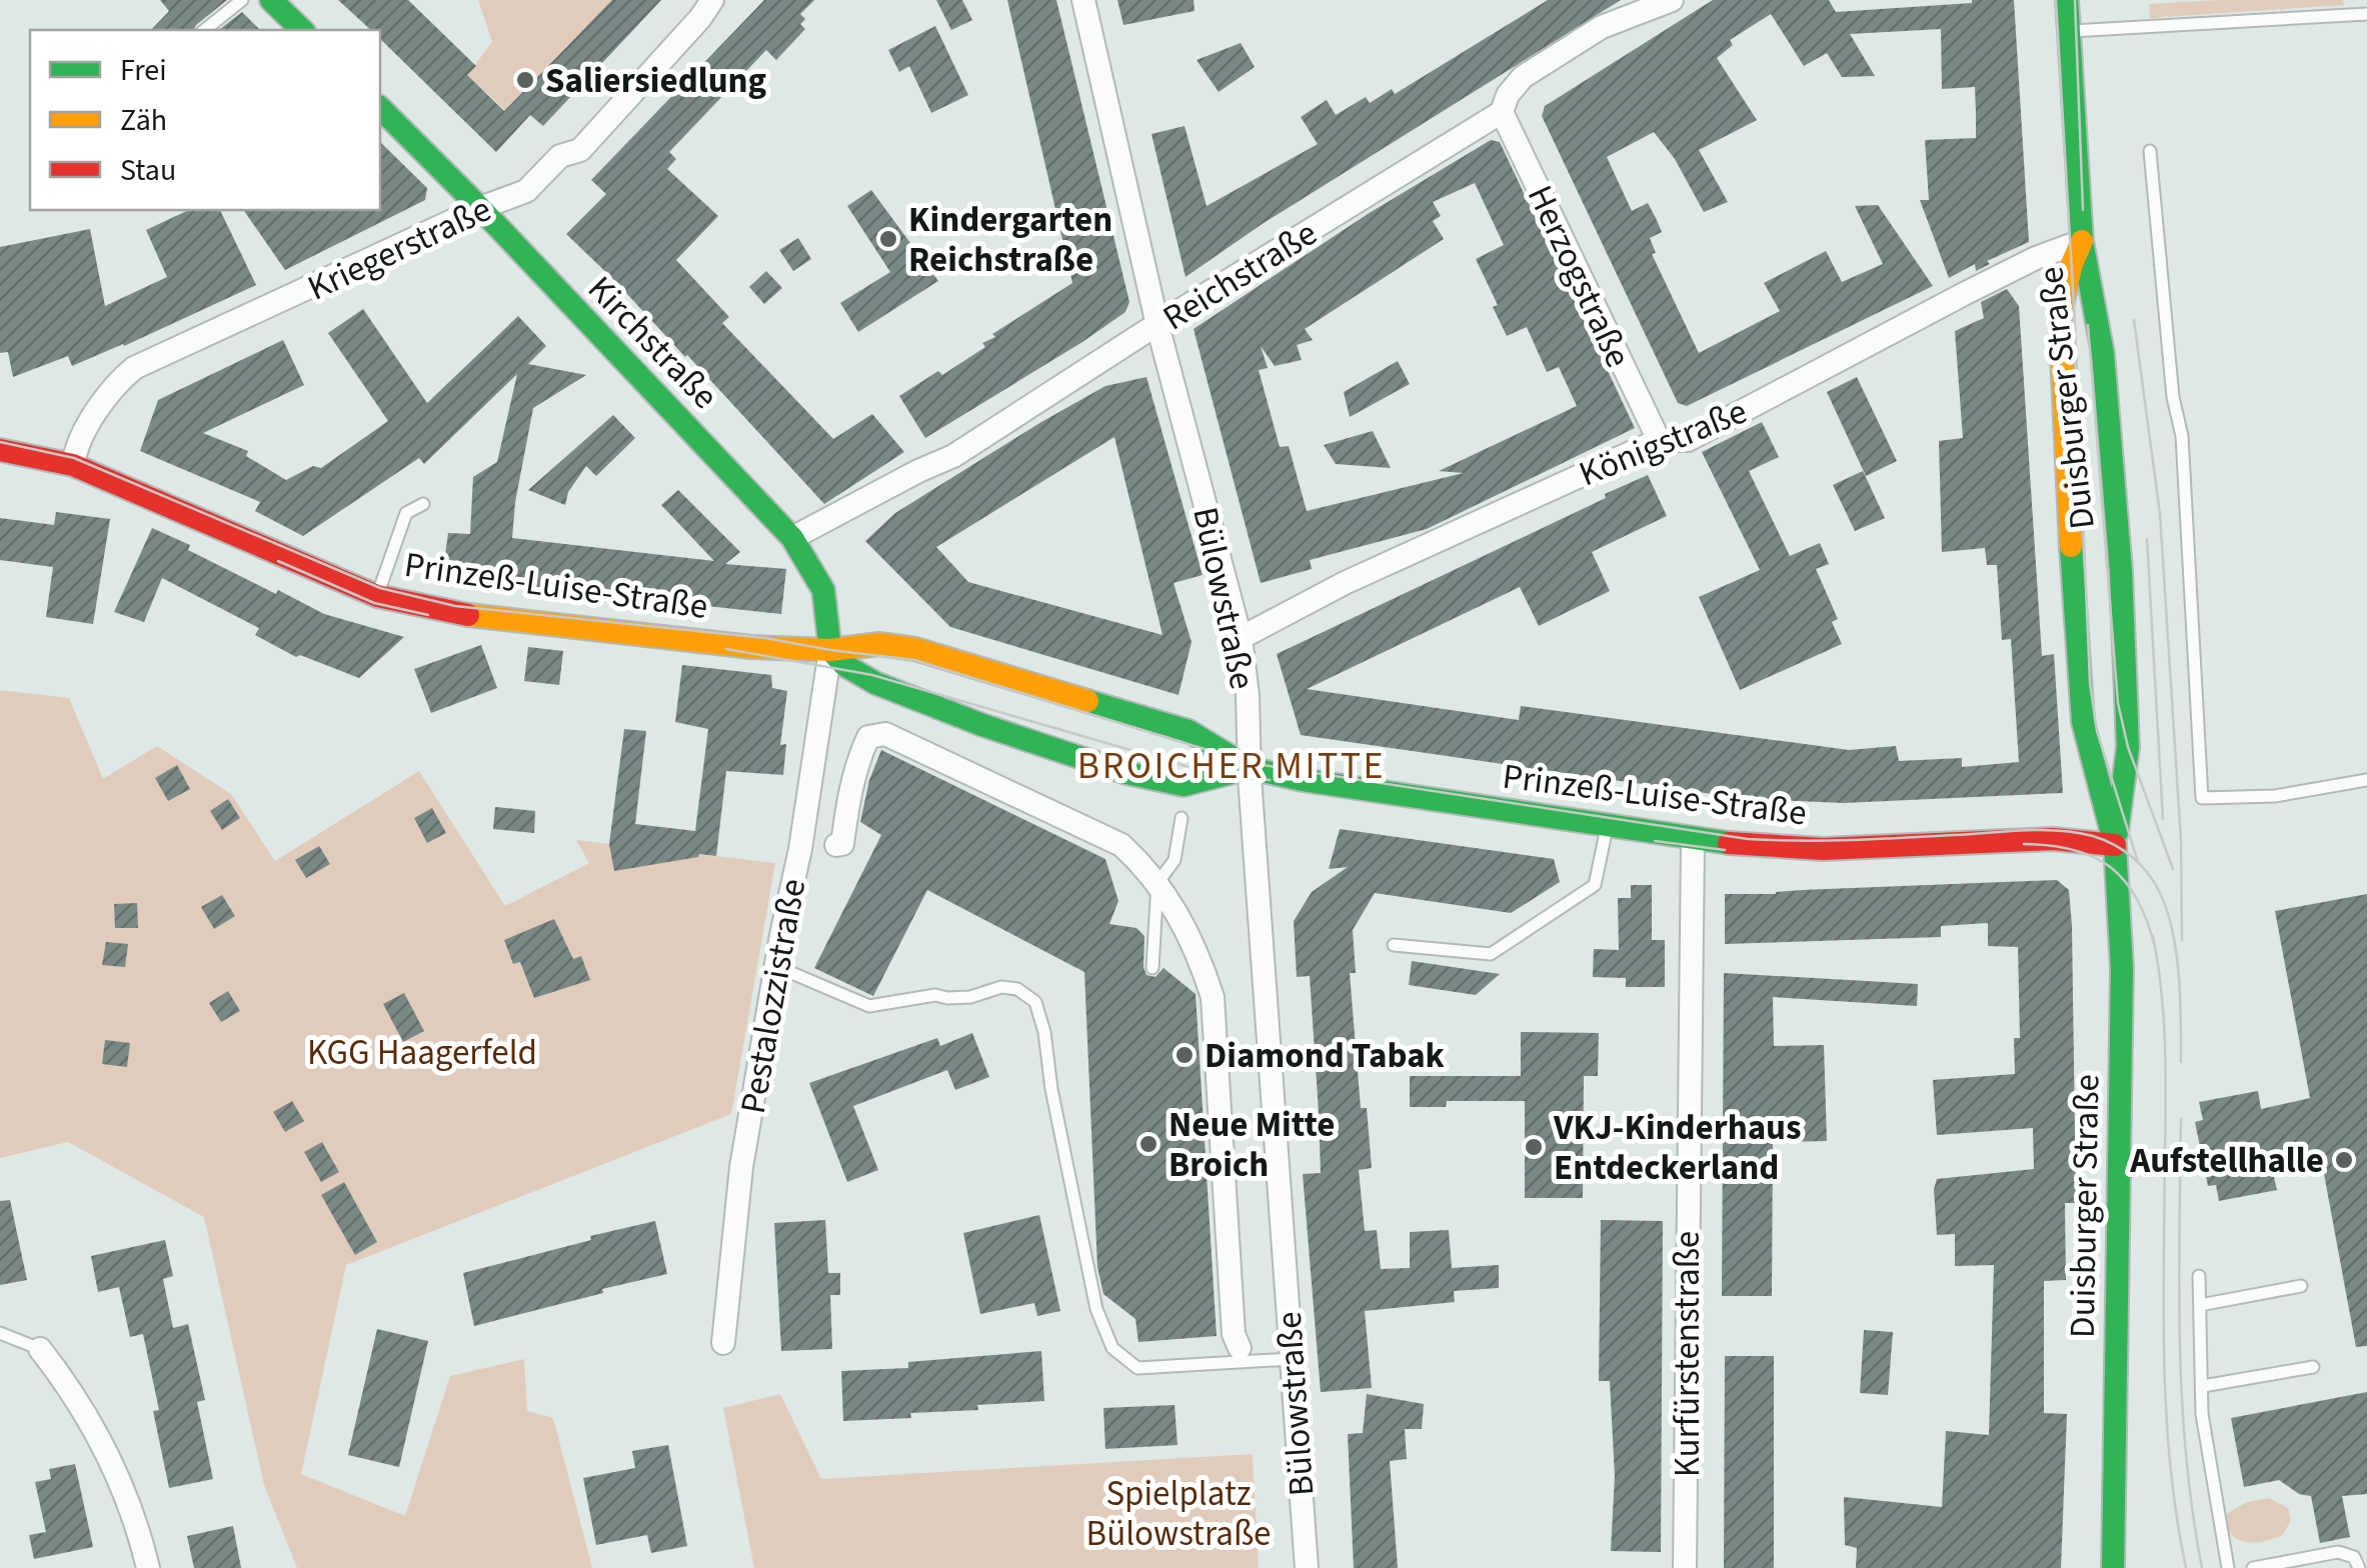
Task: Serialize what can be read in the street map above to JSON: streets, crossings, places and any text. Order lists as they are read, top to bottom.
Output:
{
  "streets": {
    "main road": ["Kirchstraße", "Duisburger Straße", "Prinzeß-Luise-Straße"],
    "street": [
      "Kriegerstraße",
      "Reichstraße",
      "Herzogstraße",
      "Königstraße",
      "Bülowstraße",
      "Pestalozzistraße",
      "Kurfürstenstraße"
    ]
  },
  "crossings": [
    ["Kriegerstraße", "Kirchstraße"],
    ["Kriegerstraße", "Prinzeß-Luise-Straße"],
    ["Reichstraße", "Herzogstraße"],
    ["Reichstraße", "Kirchstraße"],
    ["Reichstraße", "Bülowstraße"],
    ["Herzogstraße", "Königstraße"],
    ["Kirchstraße", "Prinzeß-Luise-Straße"],
    ["Kirchstraße", "Pestalozzistraße"],
    ["Duisburger Straße", "Königstraße"],
    ["Duisburger Straße", "Prinzeß-Luise-Straße"],
    ["Königstraße", "Bülowstraße"],
    ["Prinzeß-Luise-Straße", "Bülowstraße"],
    ["Prinzeß-Luise-Straße", "Pestalozzistraße"],
    ["Prinzeß-Luise-Straße", "Kurfürstenstraße"]
  ],
  "districts": ["BROICHER MITTE"],
  "parks": ["KGG Haagerfeld", "Spielplatz Bülowstraße"],
  "places": [
    "Saliersiedlung",
    "Kindergarten Reichstraße",
    "Diamond Tabak",
    "Neue Mitte Broich",
    "VKJ-Kinderhaus Entdeckerland",
    "Aufstellhalle"
  ],
  "legend": ["Frei", "Zäh", "Stau"]
}
